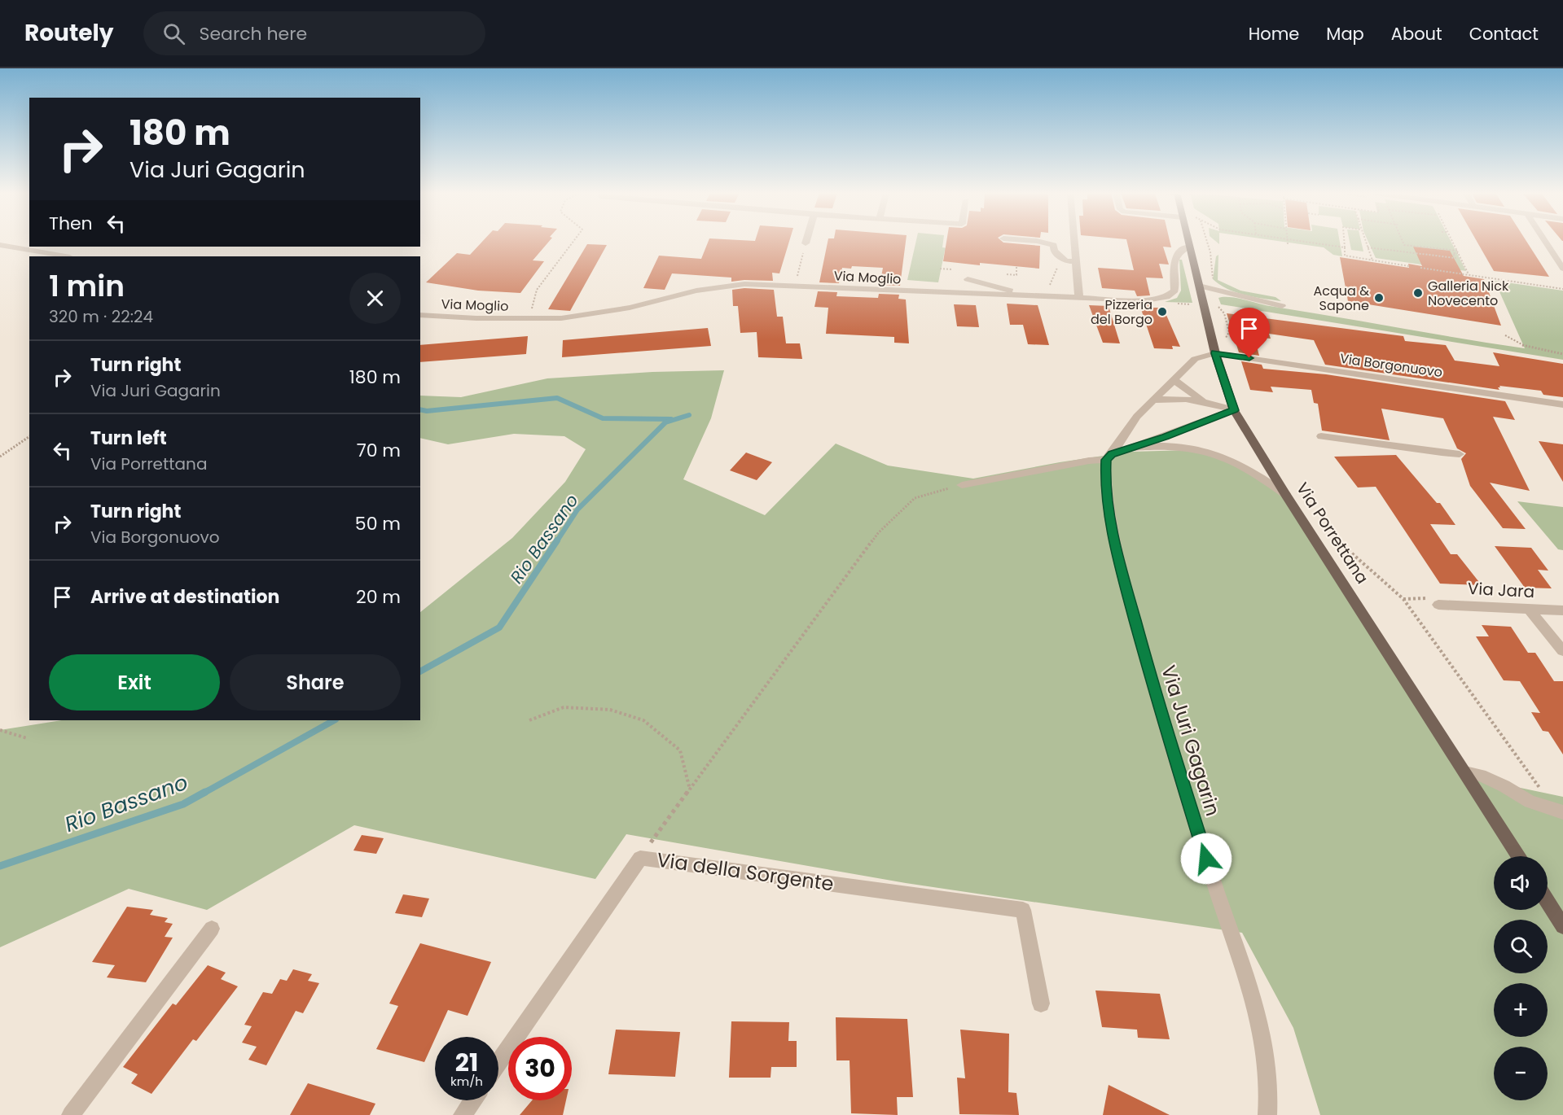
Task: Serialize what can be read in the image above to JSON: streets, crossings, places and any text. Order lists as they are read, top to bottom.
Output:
{
  "streets": {
    "main road": ["Via Porrettana"],
    "street": [
      "Via Moglio",
      "Via Borgonuovo",
      "Via Jara",
      "Via Juri Gagarin",
      "Via della Sorgente"
    ]
  },
  "crossings": [
    ["Via Moglio", "Via Porrettana"],
    ["Via Borgonuovo", "Via Porrettana"]
  ],
  "water": ["Rio Bassano"],
  "places": ["Galleria Nick Novecento", "Acqua & Sapone", "Pizzeria del Borgo"],
  "page": {
    "header": "Routely",
    "search": "Search here",
    "nav": [
      "Home",
      "Map",
      "About",
      "Contact"
    ],
    "turn": ["180 m", "Via Juri Gagarin"],
    "then": "Then",
    "heading": ["1 min", "320 m · 22:24"],
    "list": [
      {
        "name": "Turn right",
        "note": "Via Juri Gagarin",
        "value": "180 m"
      },
      {
        "name": "Turn left",
        "note": "Via Porrettana",
        "value": "70 m"
      },
      {
        "name": "Turn right",
        "note": "Via Borgonuovo",
        "value": "50 m"
      },
      {
        "name": "Arrive at destination",
        "value": "20 m"
      }
    ],
    "buttons": ["Exit", "Share"],
    "map_buttons": ["+", "−"],
    "speed": "21 km/h",
    "limit": "30"
  }
}
